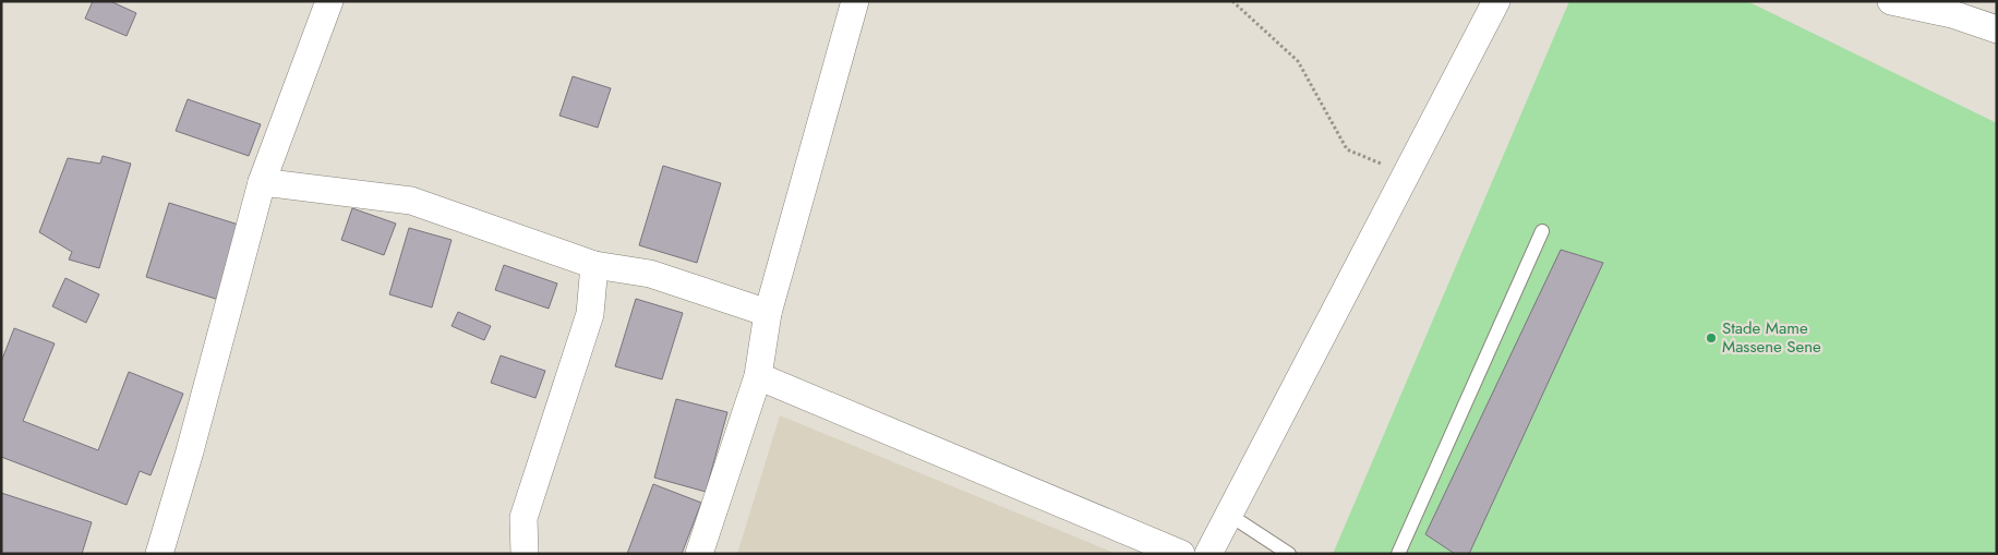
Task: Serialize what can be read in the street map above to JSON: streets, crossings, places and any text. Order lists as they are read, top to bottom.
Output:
{
  "places": ["Stade Mame Massene Sene"]
}
